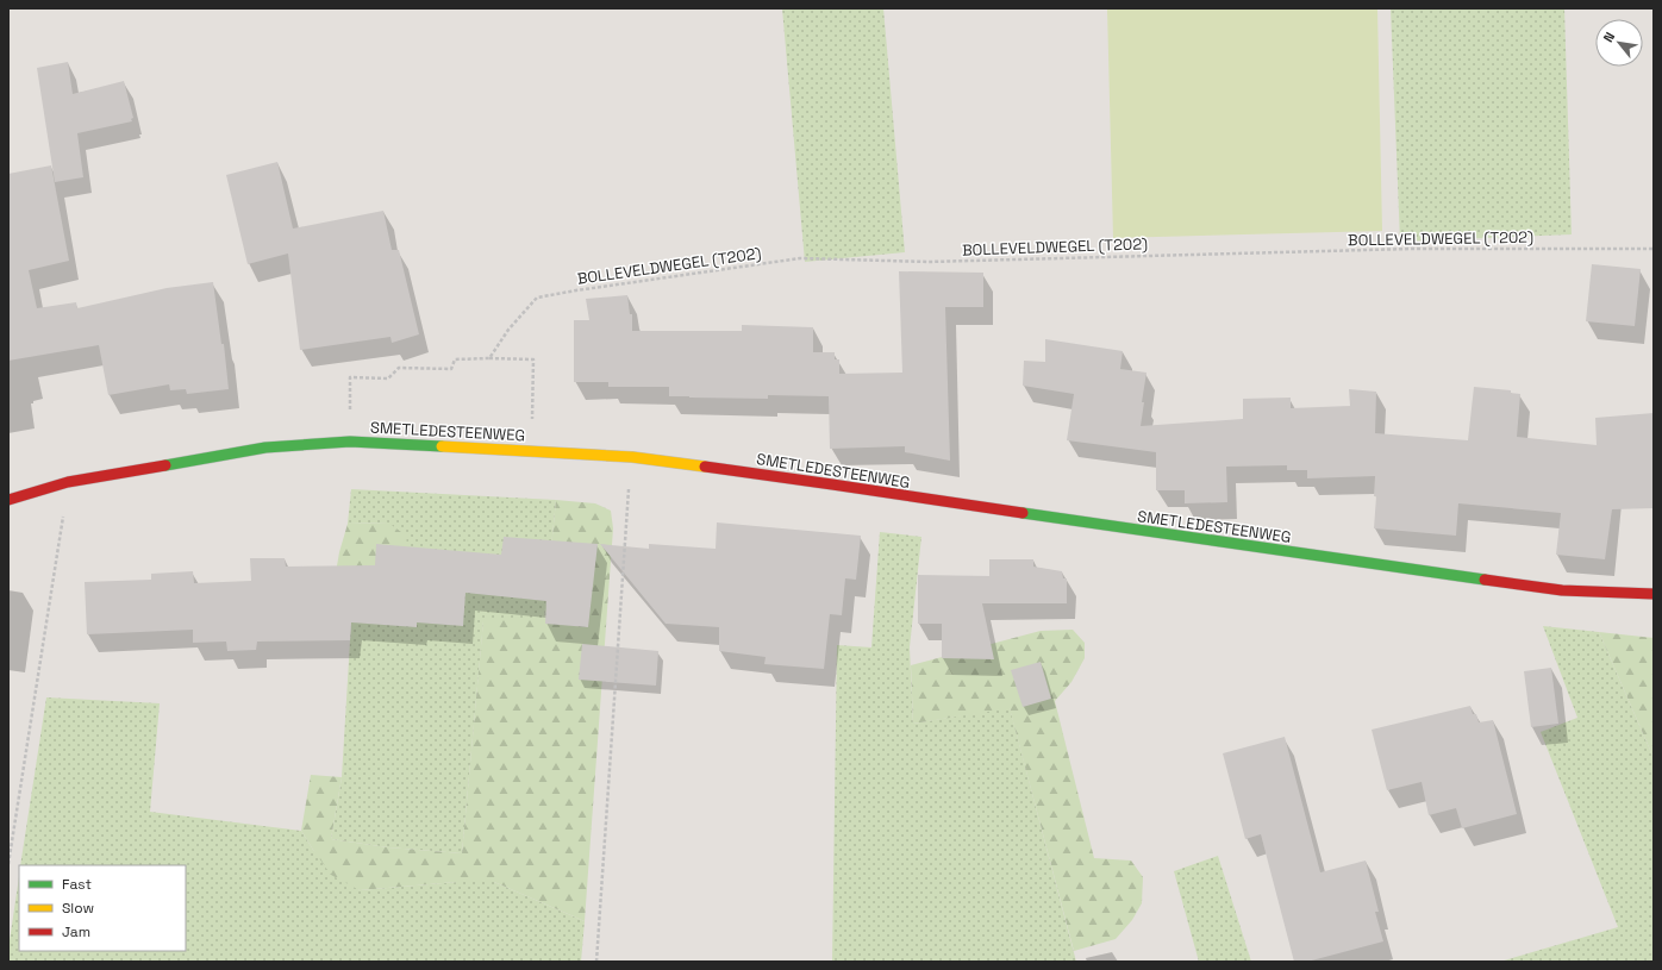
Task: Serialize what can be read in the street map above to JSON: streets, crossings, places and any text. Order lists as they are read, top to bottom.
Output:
{
  "streets": {
    "street": ["SMETLEDESTEENWEG"],
    "path": ["BOLLEVELDWEGEL (T202)"]
  },
  "legend": ["Fast", "Slow", "Jam"],
  "north": "top left"
}
